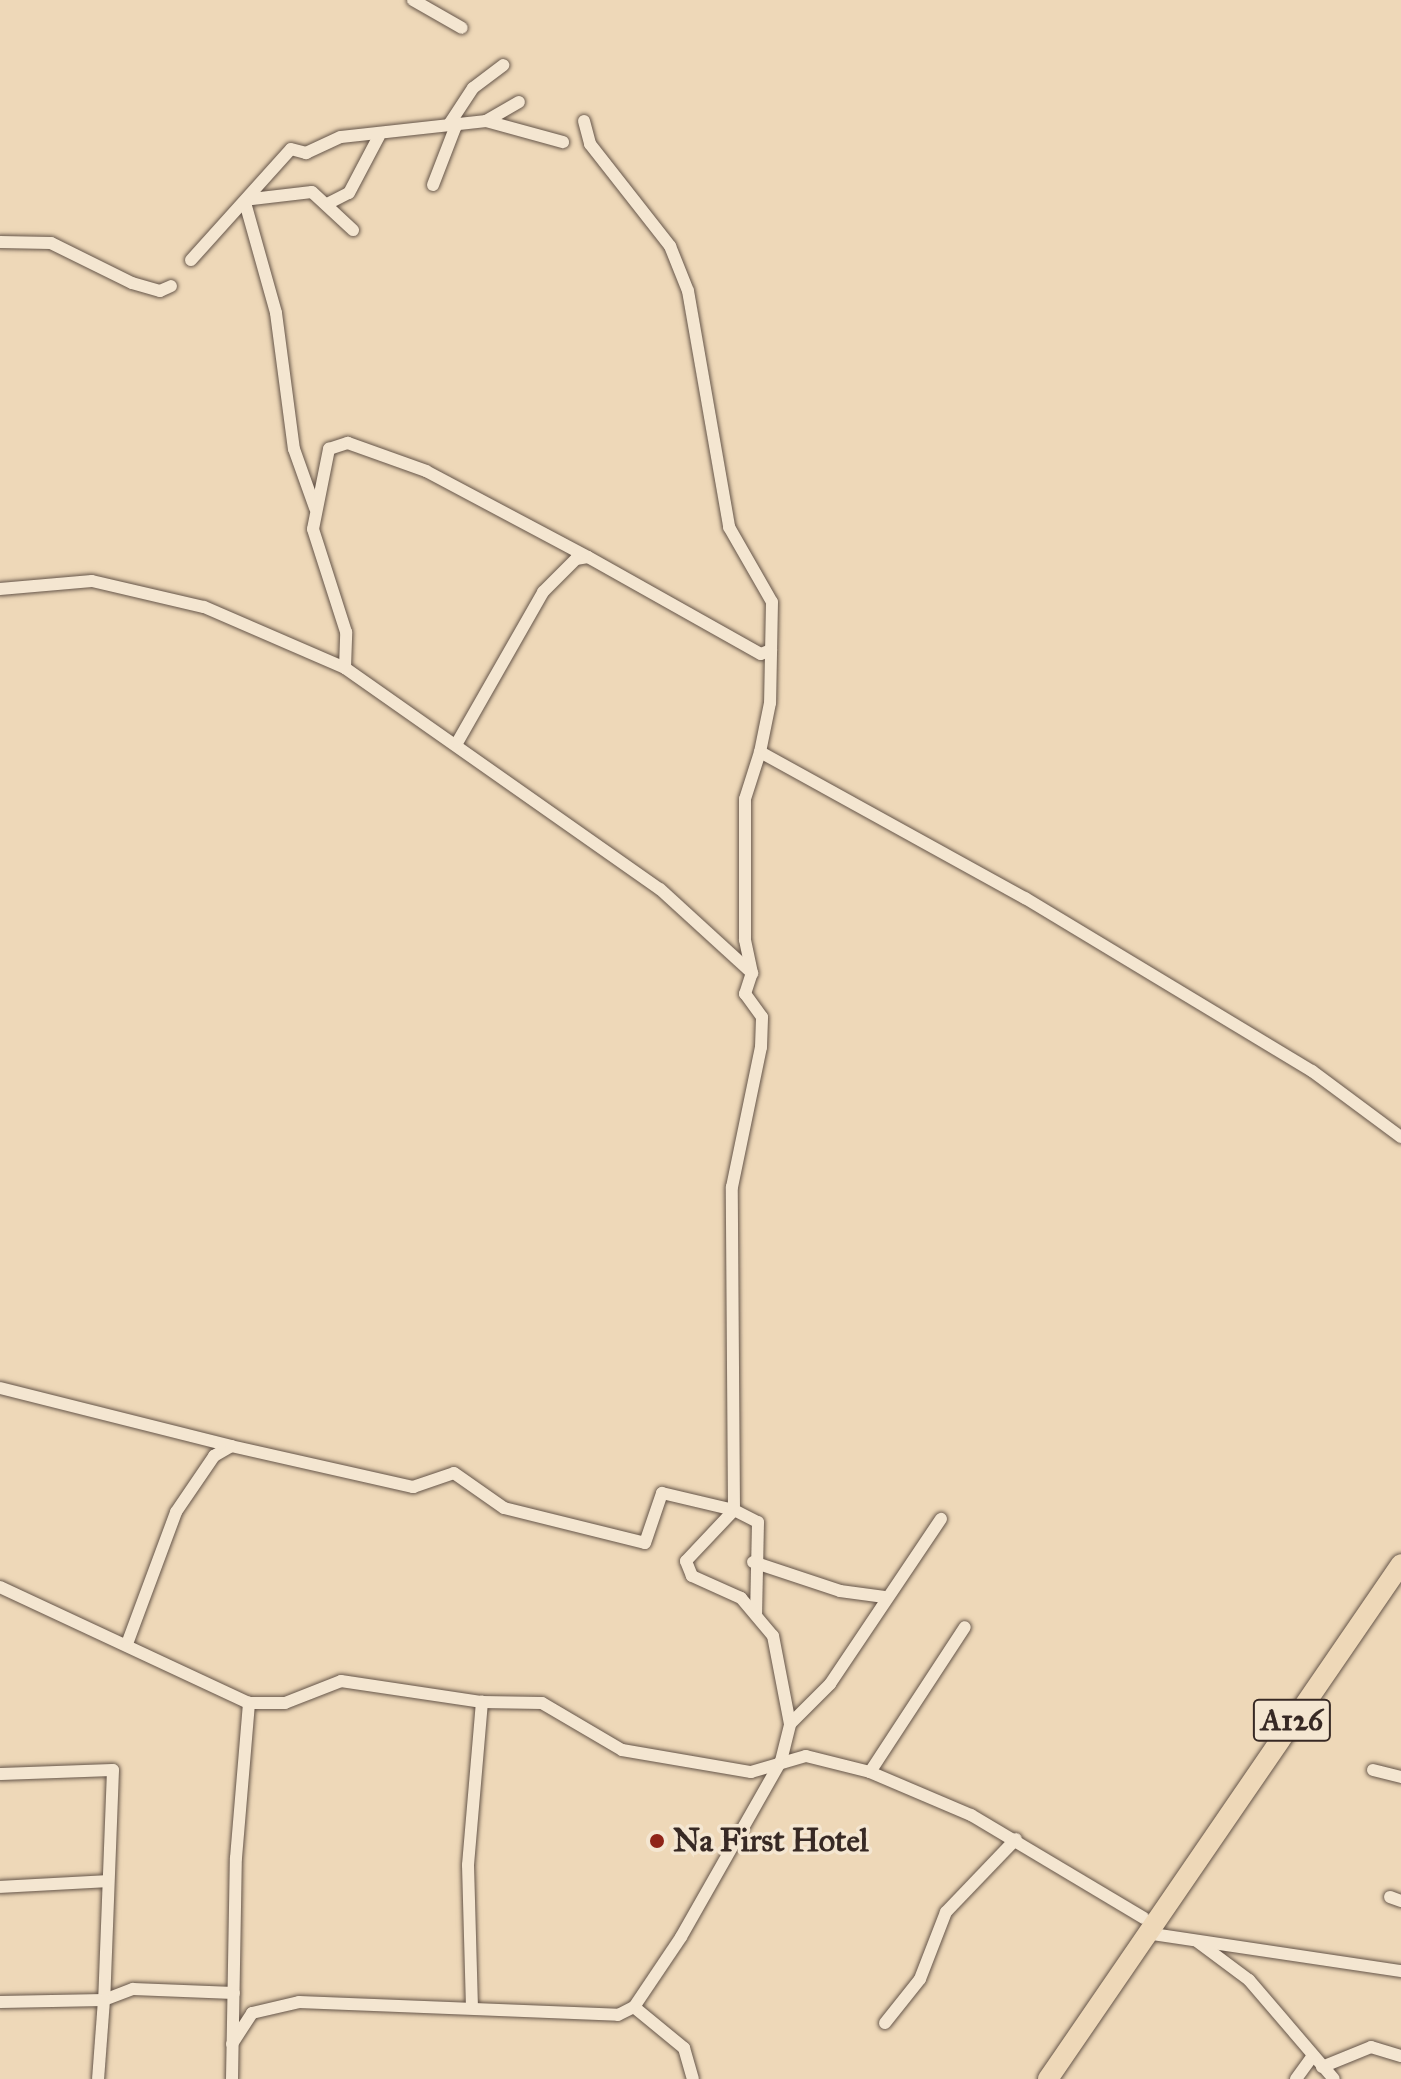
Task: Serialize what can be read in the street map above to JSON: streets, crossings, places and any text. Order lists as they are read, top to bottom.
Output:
{
  "streets": {
    "highway": ["A126"]
  },
  "places": ["Na First Hotel"]
}
